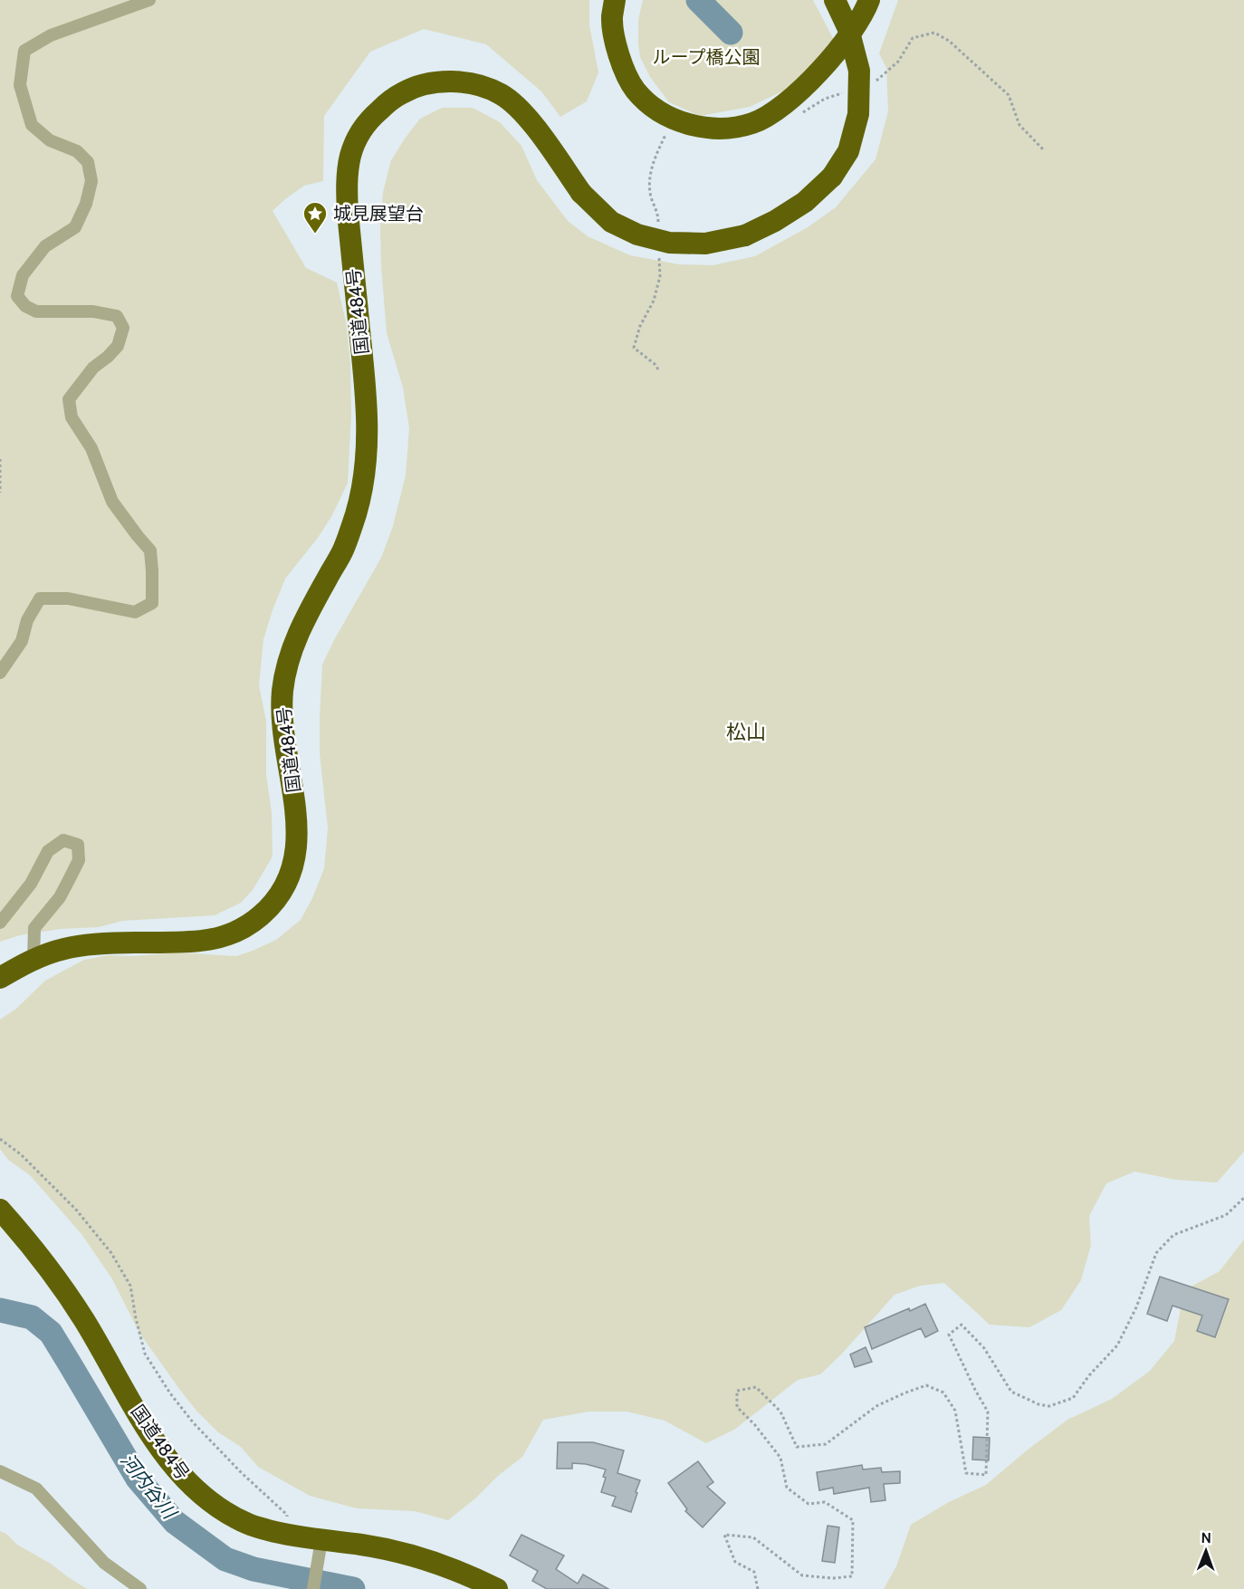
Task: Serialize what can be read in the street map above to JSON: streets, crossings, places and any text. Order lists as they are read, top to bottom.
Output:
{
  "streets": {
    "highway": ["国道484号"]
  },
  "districts": ["松山"],
  "water": ["河内谷川"],
  "parks": ["ループ橋公園"],
  "places": {
    "place": ["城見展望台"]
  },
  "north": "top"
}
